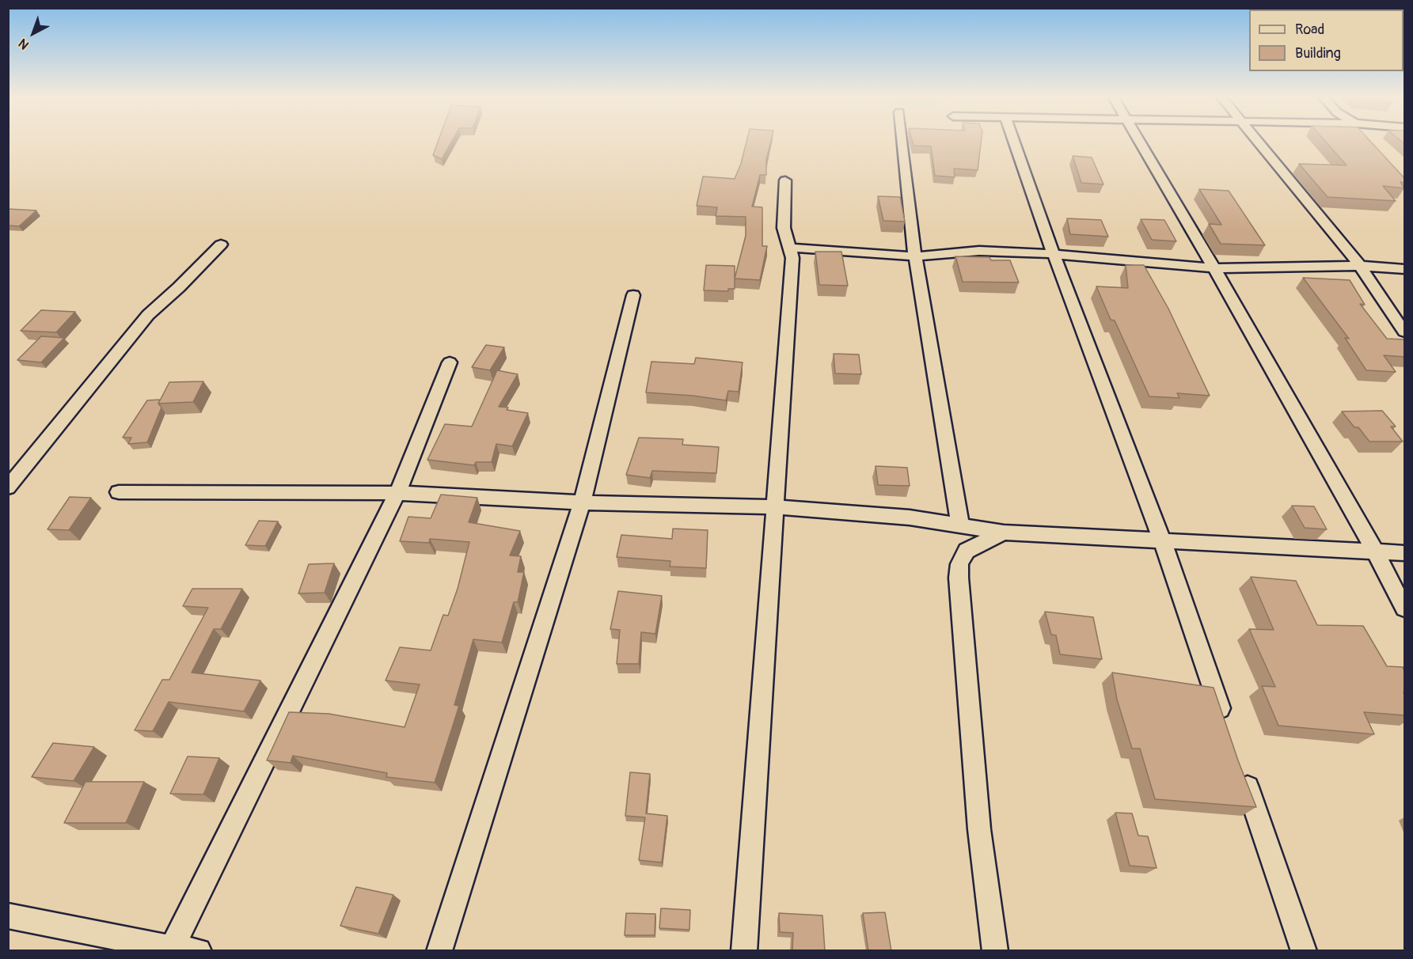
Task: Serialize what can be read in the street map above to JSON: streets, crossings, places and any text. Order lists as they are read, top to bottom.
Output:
{
  "legend": ["Road", "Building"],
  "north": "bottom left"
}
